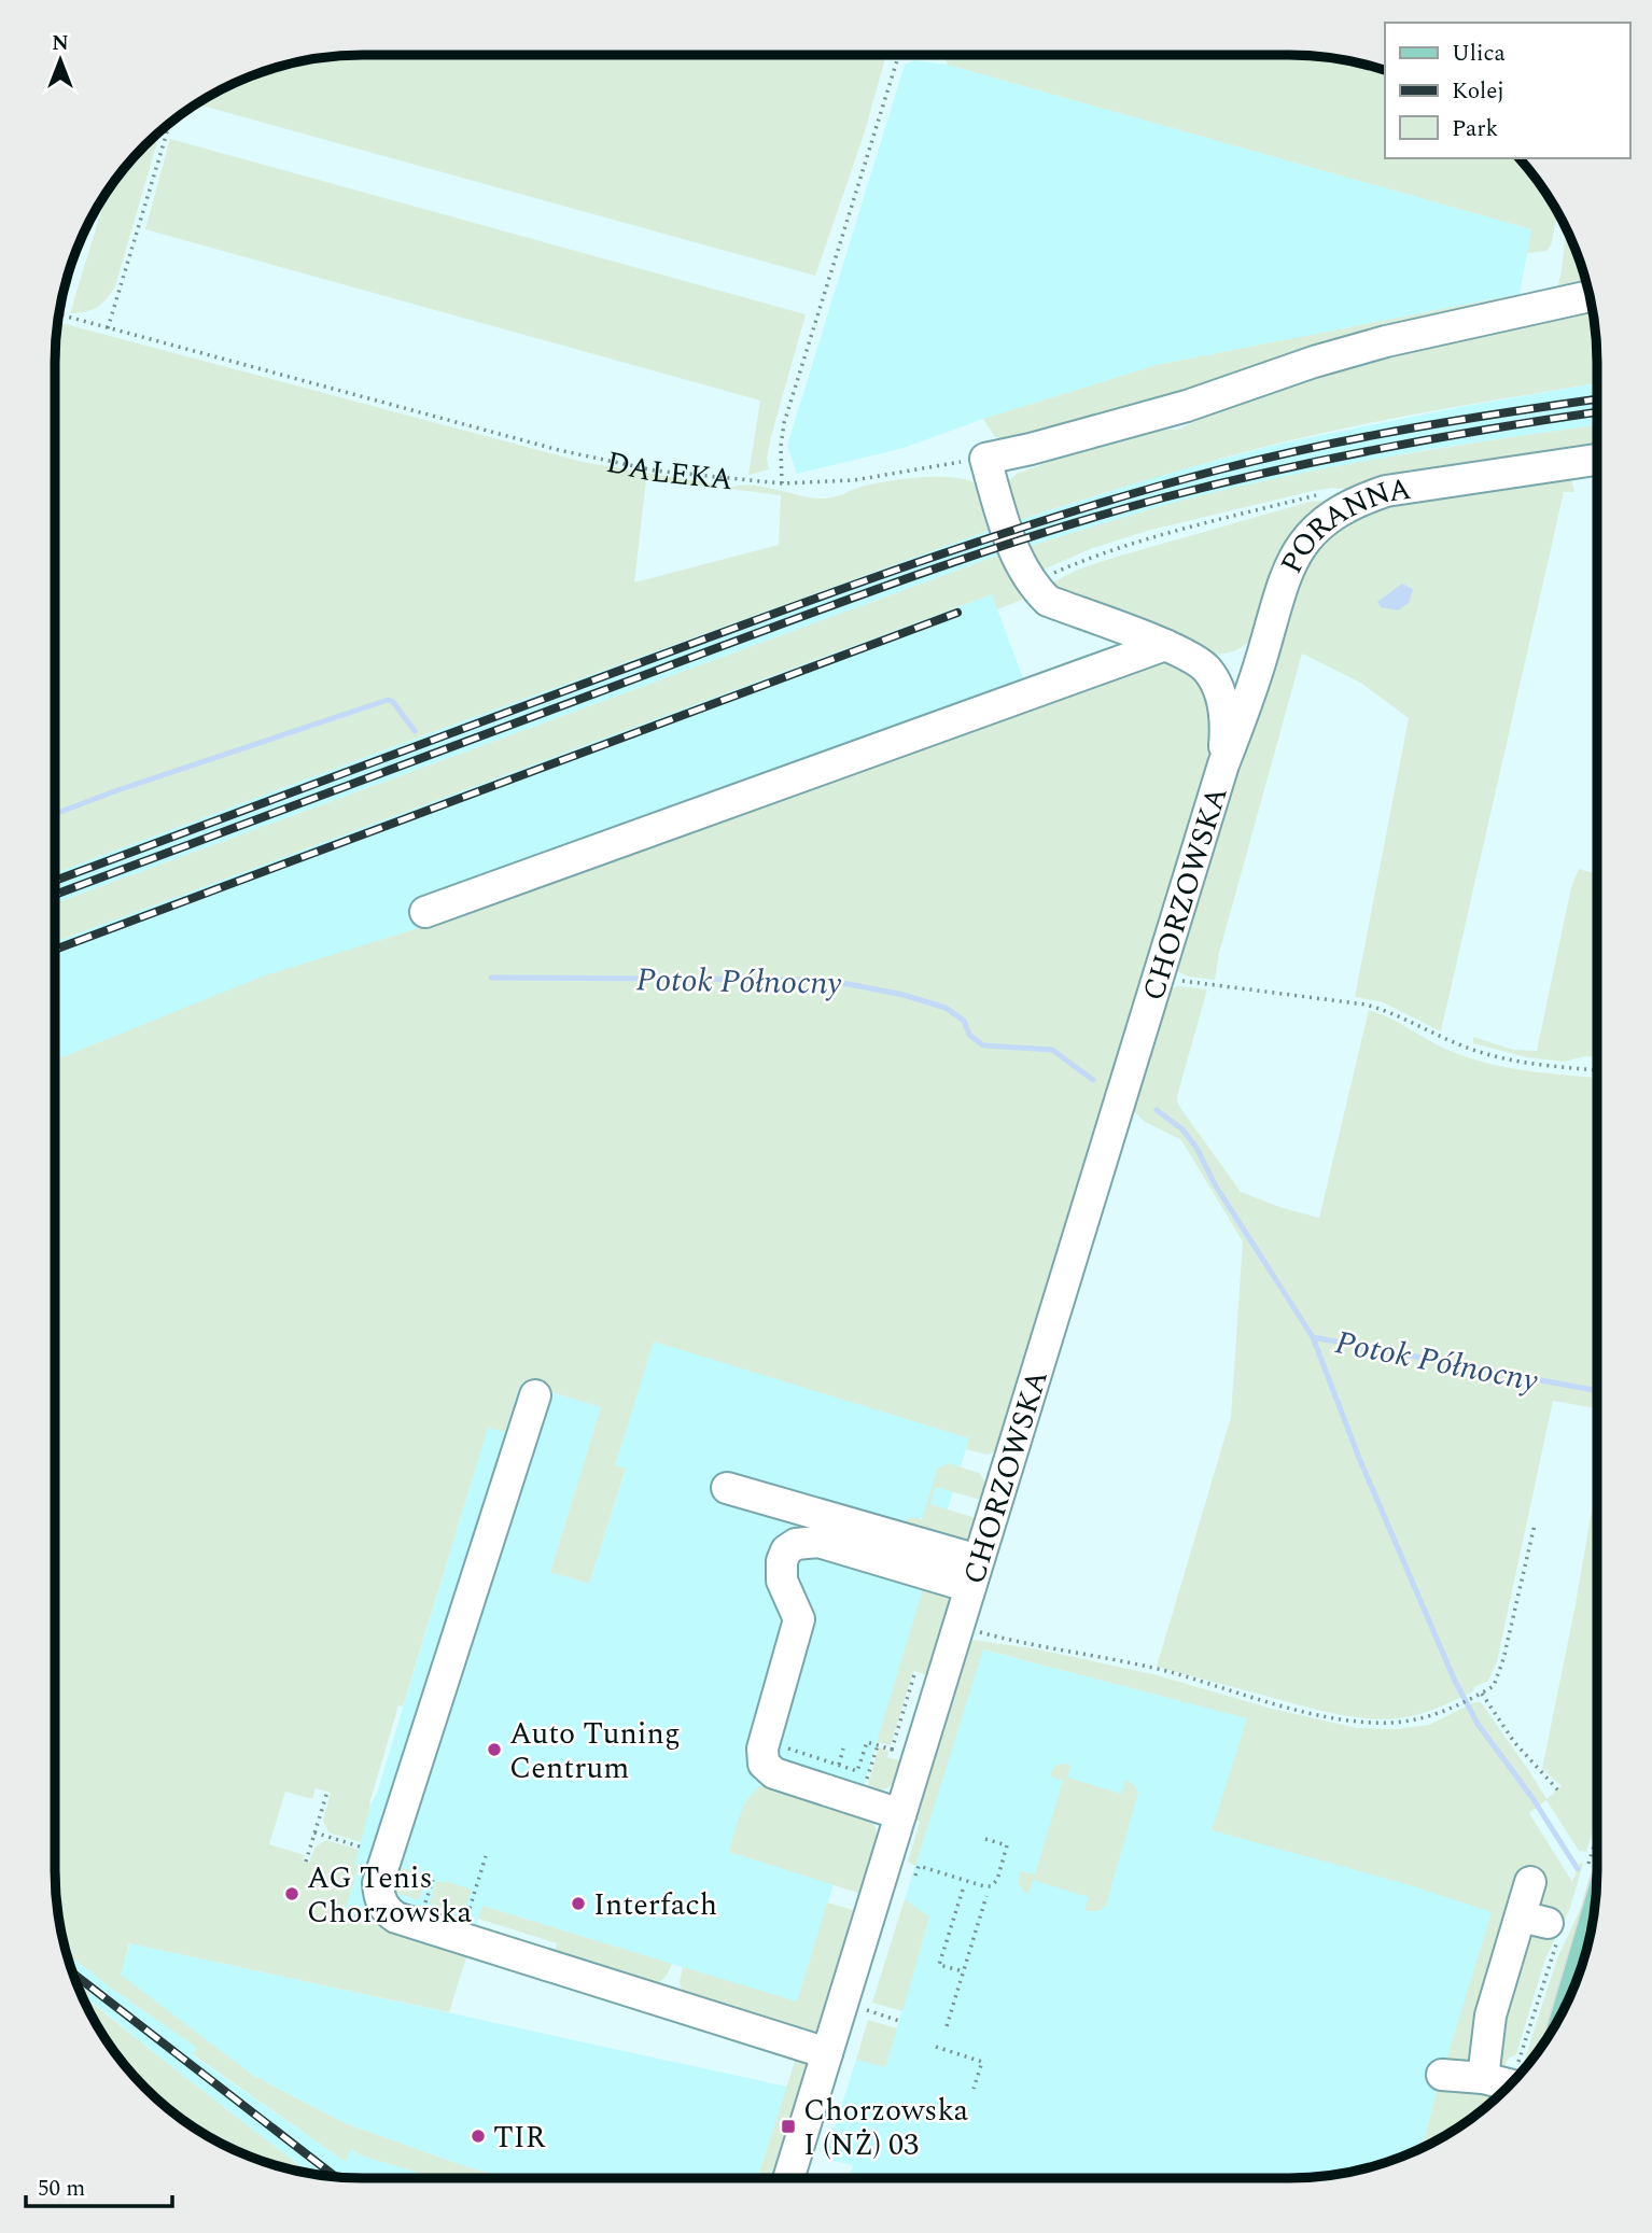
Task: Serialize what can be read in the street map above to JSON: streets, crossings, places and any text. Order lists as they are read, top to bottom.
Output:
{
  "streets": {
    "street": ["PORANNA", "CHORZOWSKA"],
    "path": ["DALEKA"]
  },
  "crossings": [
    ["PORANNA", "CHORZOWSKA"]
  ],
  "water": ["Potok Północny"],
  "places": {
    "other": [
      "Auto Tuning Centrum",
      "AG Tenis Chorzowska",
      "Interfach",
      "TIR"
    ],
    "transit": ["Chorzowska I (NŻ) 03"]
  },
  "legend": ["Ulica", "Kolej", "Park"],
  "scale_bar": "50 m",
  "north": "top"
}
